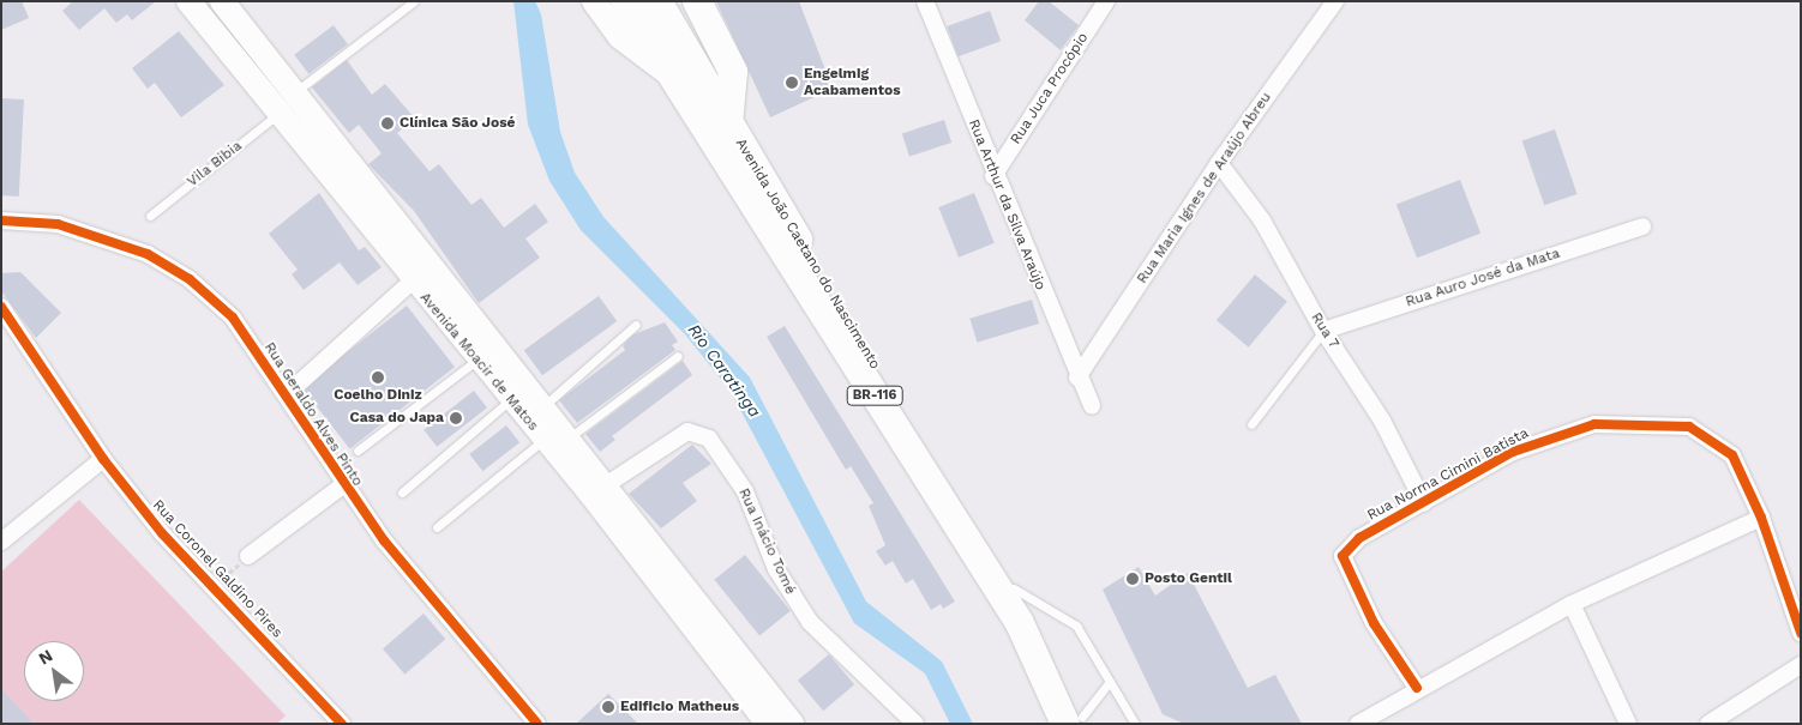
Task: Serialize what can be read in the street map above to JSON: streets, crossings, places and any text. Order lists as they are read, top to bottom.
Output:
{
  "streets": {
    "highway": ["Avenida João Caetano do Nascimento", "BR-116"],
    "main road": ["Avenida Moacir de Matos"],
    "street": [
      "Rua Juca Procópio",
      "Rua Maria Ignes de Araújo Abreu",
      "Rua Arthur da Silva Araújo",
      "Rua Auro José da Mata",
      "Rua 7",
      "Rua Geraldo Alves Pinto",
      "Rua Norma Cimini Batista",
      "Rua Inácio Tomé",
      "Rua Coronel Galdino Pires"
    ],
    "lane": ["Vila Bibia"]
  },
  "crossings": [
    ["Rua Juca Procópio", "Rua Arthur da Silva Araújo"],
    ["Vila Bibia", "Avenida Moacir de Matos"],
    ["Rua Maria Ignes de Araújo Abreu", "Rua Arthur da Silva Araújo"],
    ["Rua Maria Ignes de Araújo Abreu", "Rua 7"],
    ["Rua Auro José da Mata", "Rua 7"],
    ["Rua 7", "Rua Norma Cimini Batista"],
    ["Avenida Moacir de Matos", "Rua Inácio Tomé"]
  ],
  "water": ["Rio Caratinga"],
  "places": [
    "Engelmig Acabamentos",
    "Clínica São José",
    "Coelho Diniz",
    "Casa do Japa",
    "Posto Gentil",
    "Edificio Matheus"
  ],
  "north": "top left"
}
